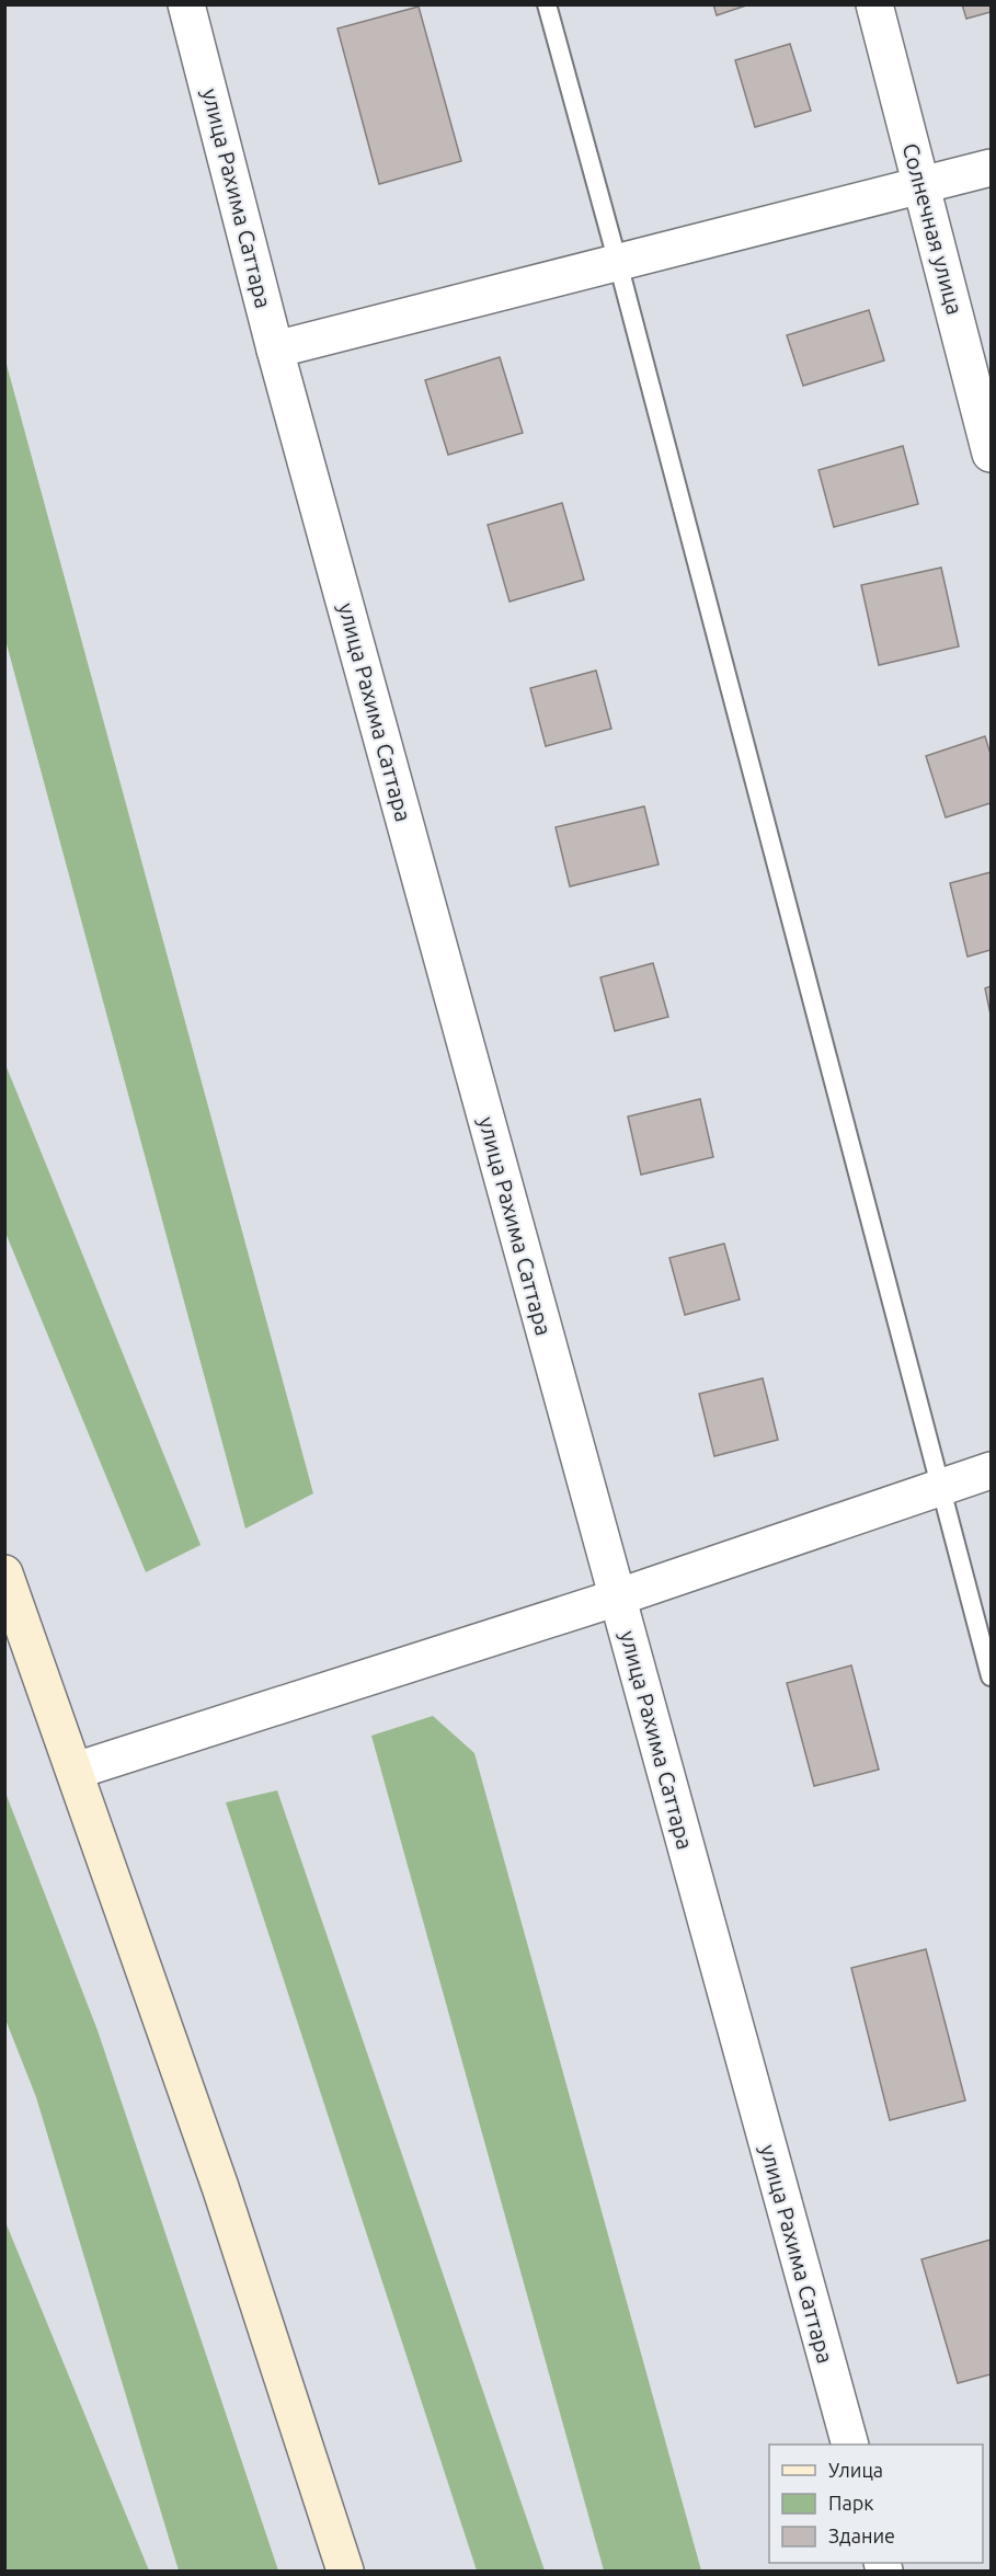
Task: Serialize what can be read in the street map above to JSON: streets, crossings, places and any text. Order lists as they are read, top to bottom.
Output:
{
  "streets": {
    "street": ["улица Рахима Саттара", "Солнечная улица"]
  },
  "legend": ["Улица", "Парк", "Здание"]
}
